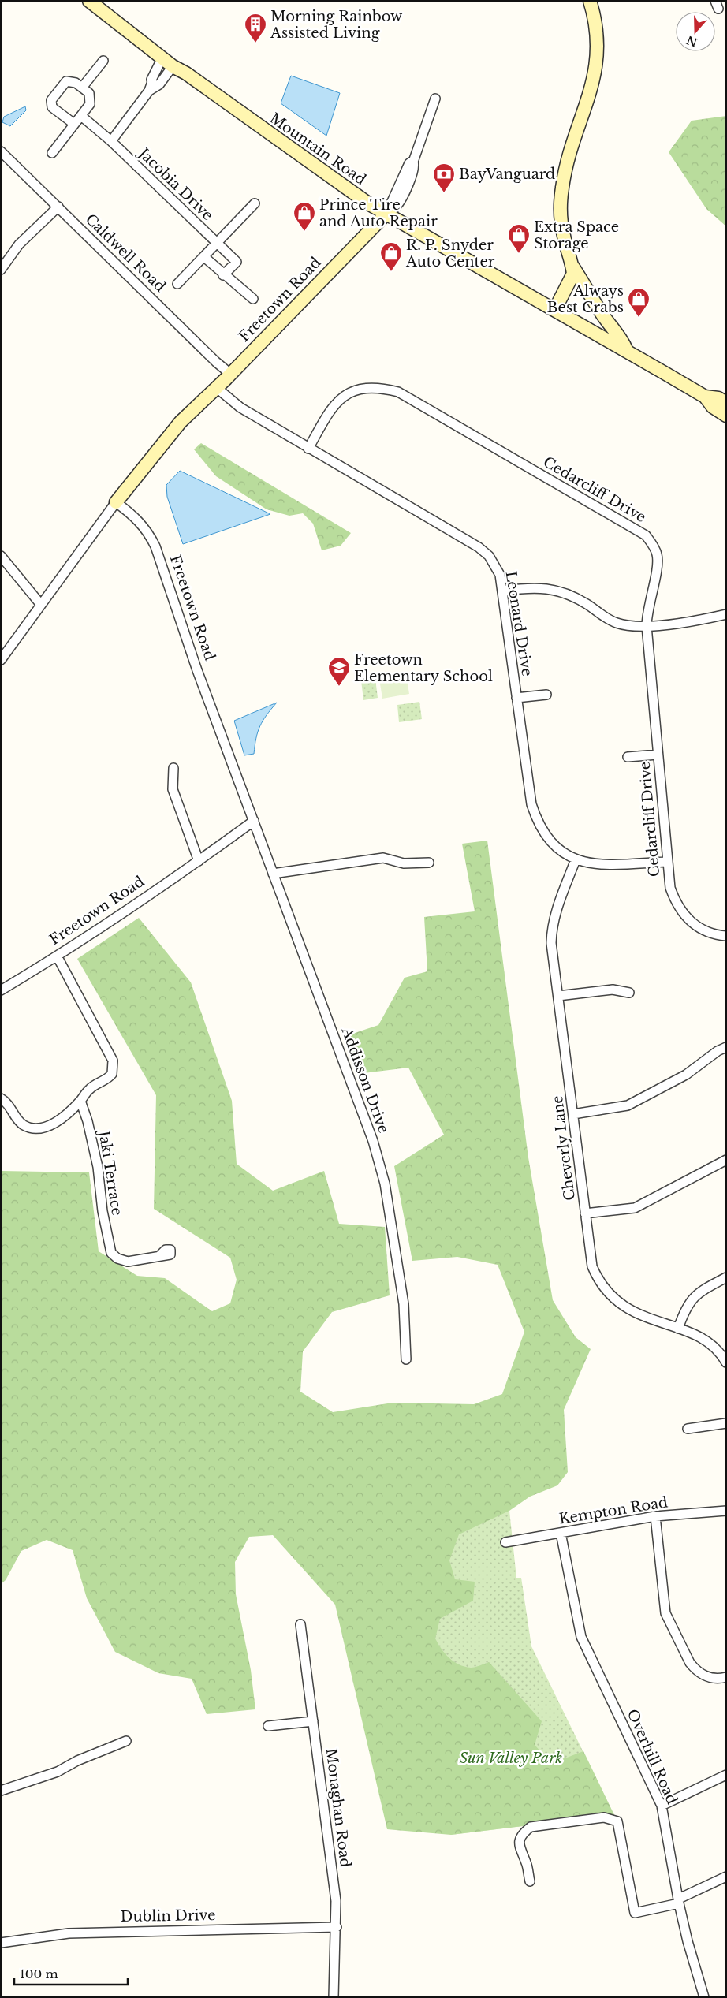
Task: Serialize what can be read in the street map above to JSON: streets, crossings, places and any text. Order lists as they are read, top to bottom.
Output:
{
  "streets": {
    "street": [
      "Mountain Road",
      "Jacobia Drive",
      "Caldwell Road",
      "Freetown Road",
      "Cedarcliff Drive",
      "Leonard Drive",
      "Addisson Drive",
      "Cheverly Lane",
      "Jaki Terrace",
      "Kempton Road",
      "Overhill Road",
      "Monaghan Road",
      "Dublin Drive"
    ]
  },
  "crossings": [
    ["Mountain Road", "Freetown Road"],
    ["Caldwell Road", "Freetown Road"],
    ["Freetown Road", "Leonard Drive"],
    ["Freetown Road", "Addisson Drive"],
    ["Cedarcliff Drive", "Leonard Drive"],
    ["Leonard Drive", "Cheverly Lane"],
    ["Kempton Road", "Overhill Road"],
    ["Monaghan Road", "Dublin Drive"]
  ],
  "parks": ["Sun Valley Park"],
  "places": {
    "building": ["Morning Rainbow Assisted Living"],
    "bank": ["BayVanguard"],
    "shop": [
      "Prince Tire and Auto Repair",
      "Extra Space Storage",
      "R. P. Snyder Auto Center",
      "Always Best Crabs"
    ],
    "school or university": ["Freetown Elementary School"]
  },
  "scale_bar": "100 m",
  "north": "bottom"
}
